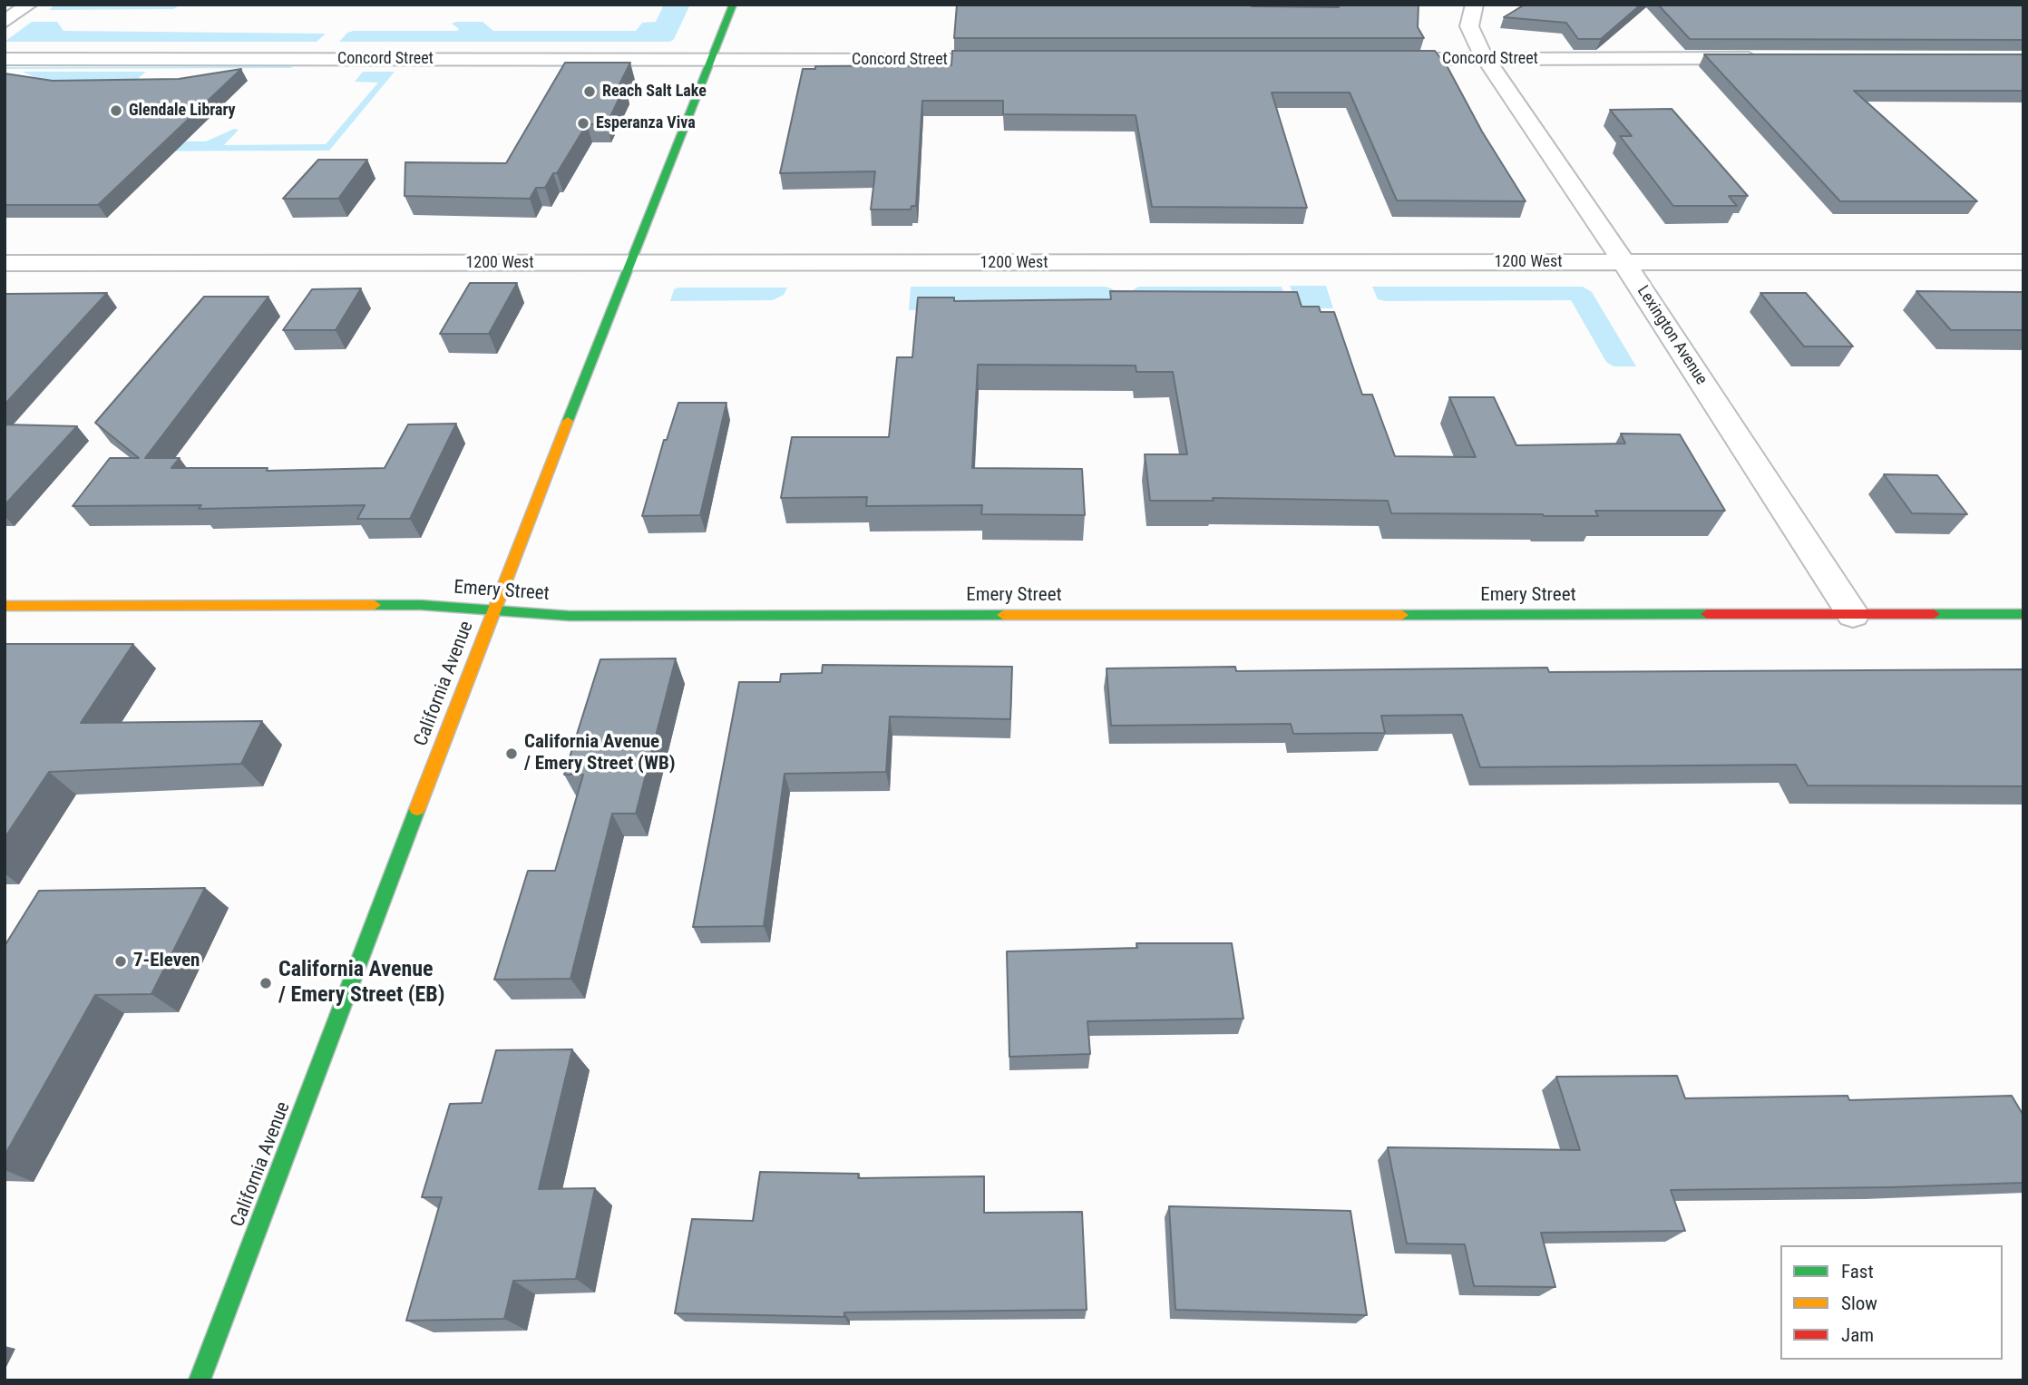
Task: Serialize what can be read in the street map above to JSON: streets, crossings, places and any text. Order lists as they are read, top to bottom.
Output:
{
  "streets": {
    "main road": ["Emery Street", "California Avenue"],
    "street": ["Concord Street", "1200 West", "Lexington Avenue"]
  },
  "crossings": [
    ["Concord Street", "Lexington Avenue"],
    ["Concord Street", "California Avenue"],
    ["1200 West", "Lexington Avenue"],
    ["1200 West", "California Avenue"],
    ["Lexington Avenue", "Emery Street"],
    ["Emery Street", "California Avenue"]
  ],
  "places": [
    "Reach Salt Lake",
    "Glendale Library",
    "Esperanza Viva",
    "California Avenue / Emery Street (WB)",
    "7-Eleven",
    "California Avenue / Emery Street (EB)"
  ],
  "legend": ["Fast", "Slow", "Jam"]
}
